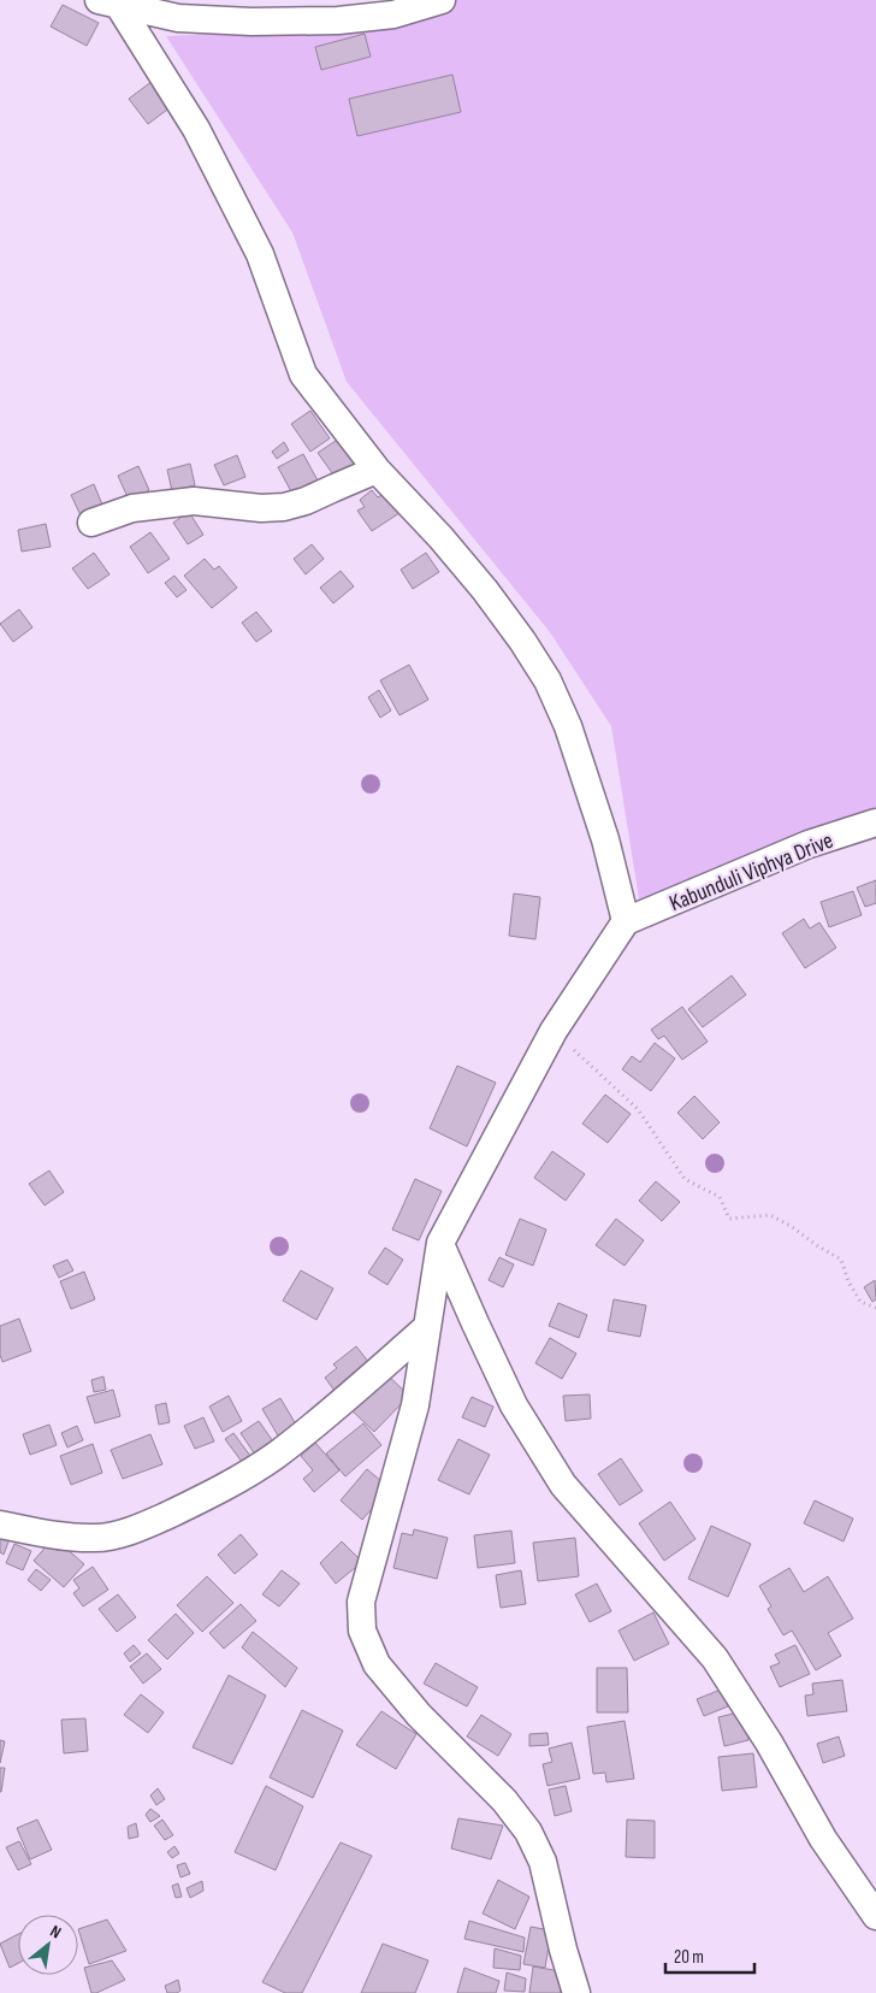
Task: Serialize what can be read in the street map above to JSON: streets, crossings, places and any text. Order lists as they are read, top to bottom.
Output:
{
  "streets": {
    "street": ["Kabunduli Viphya Drive"]
  },
  "scale_bar": "20 m",
  "north": "top right"
}
